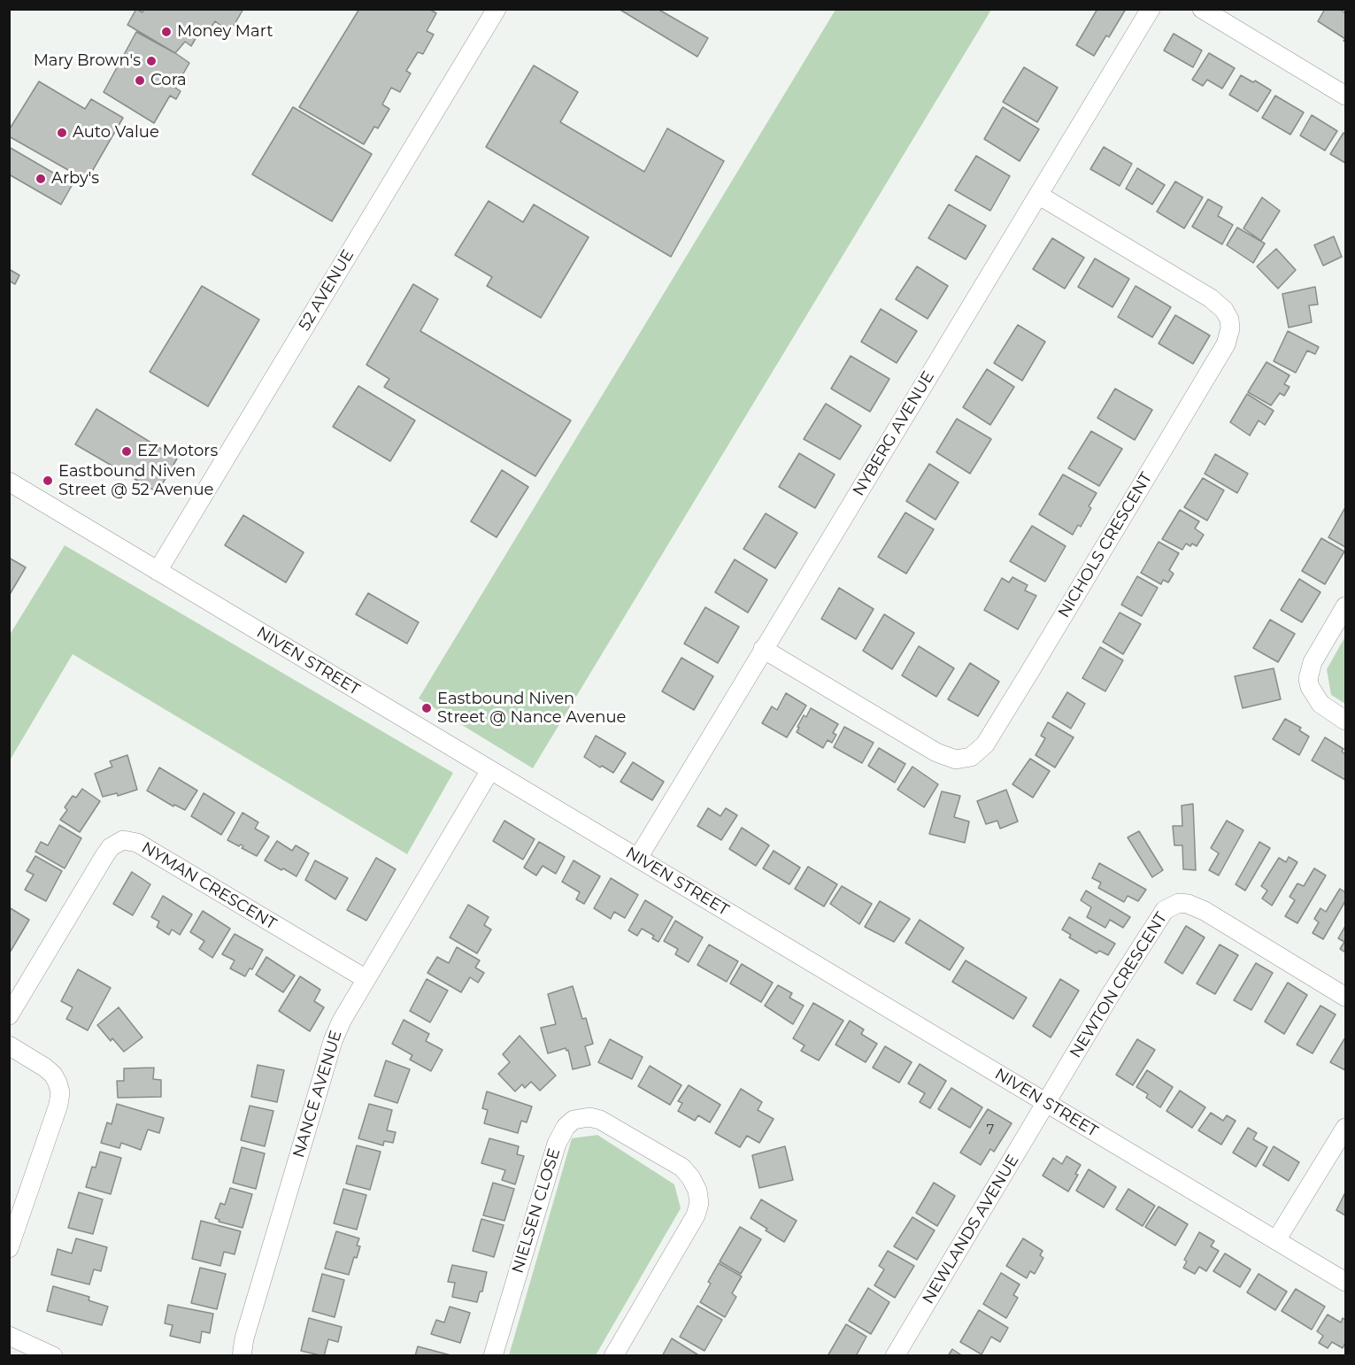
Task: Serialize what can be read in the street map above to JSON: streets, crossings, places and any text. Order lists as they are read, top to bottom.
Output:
{
  "streets": {
    "street": [
      "52 AVENUE",
      "NYBERG AVENUE",
      "NICHOLS CRESCENT",
      "NIVEN STREET",
      "NYMAN CRESCENT",
      "NEWTON CRESCENT",
      "NANCE AVENUE",
      "NIELSEN CLOSE",
      "NEWLANDS AVENUE"
    ]
  },
  "crossings": [
    ["52 AVENUE", "NIVEN STREET"],
    ["NYBERG AVENUE", "NICHOLS CRESCENT"],
    ["NYBERG AVENUE", "NIVEN STREET"],
    ["NIVEN STREET", "NEWTON CRESCENT"],
    ["NIVEN STREET", "NANCE AVENUE"],
    ["NIVEN STREET", "NEWLANDS AVENUE"],
    ["NYMAN CRESCENT", "NANCE AVENUE"],
    ["NEWTON CRESCENT", "NEWLANDS AVENUE"]
  ],
  "places": [
    "Money Mart",
    "Mary Brown's",
    "Cora",
    "Auto Value",
    "Arby's",
    "EZ Motors",
    "Eastbound Niven Street @ 52 Avenue",
    "Eastbound Niven Street @ Nance Avenue"
  ],
  "house_numbers": ["7"]
}
